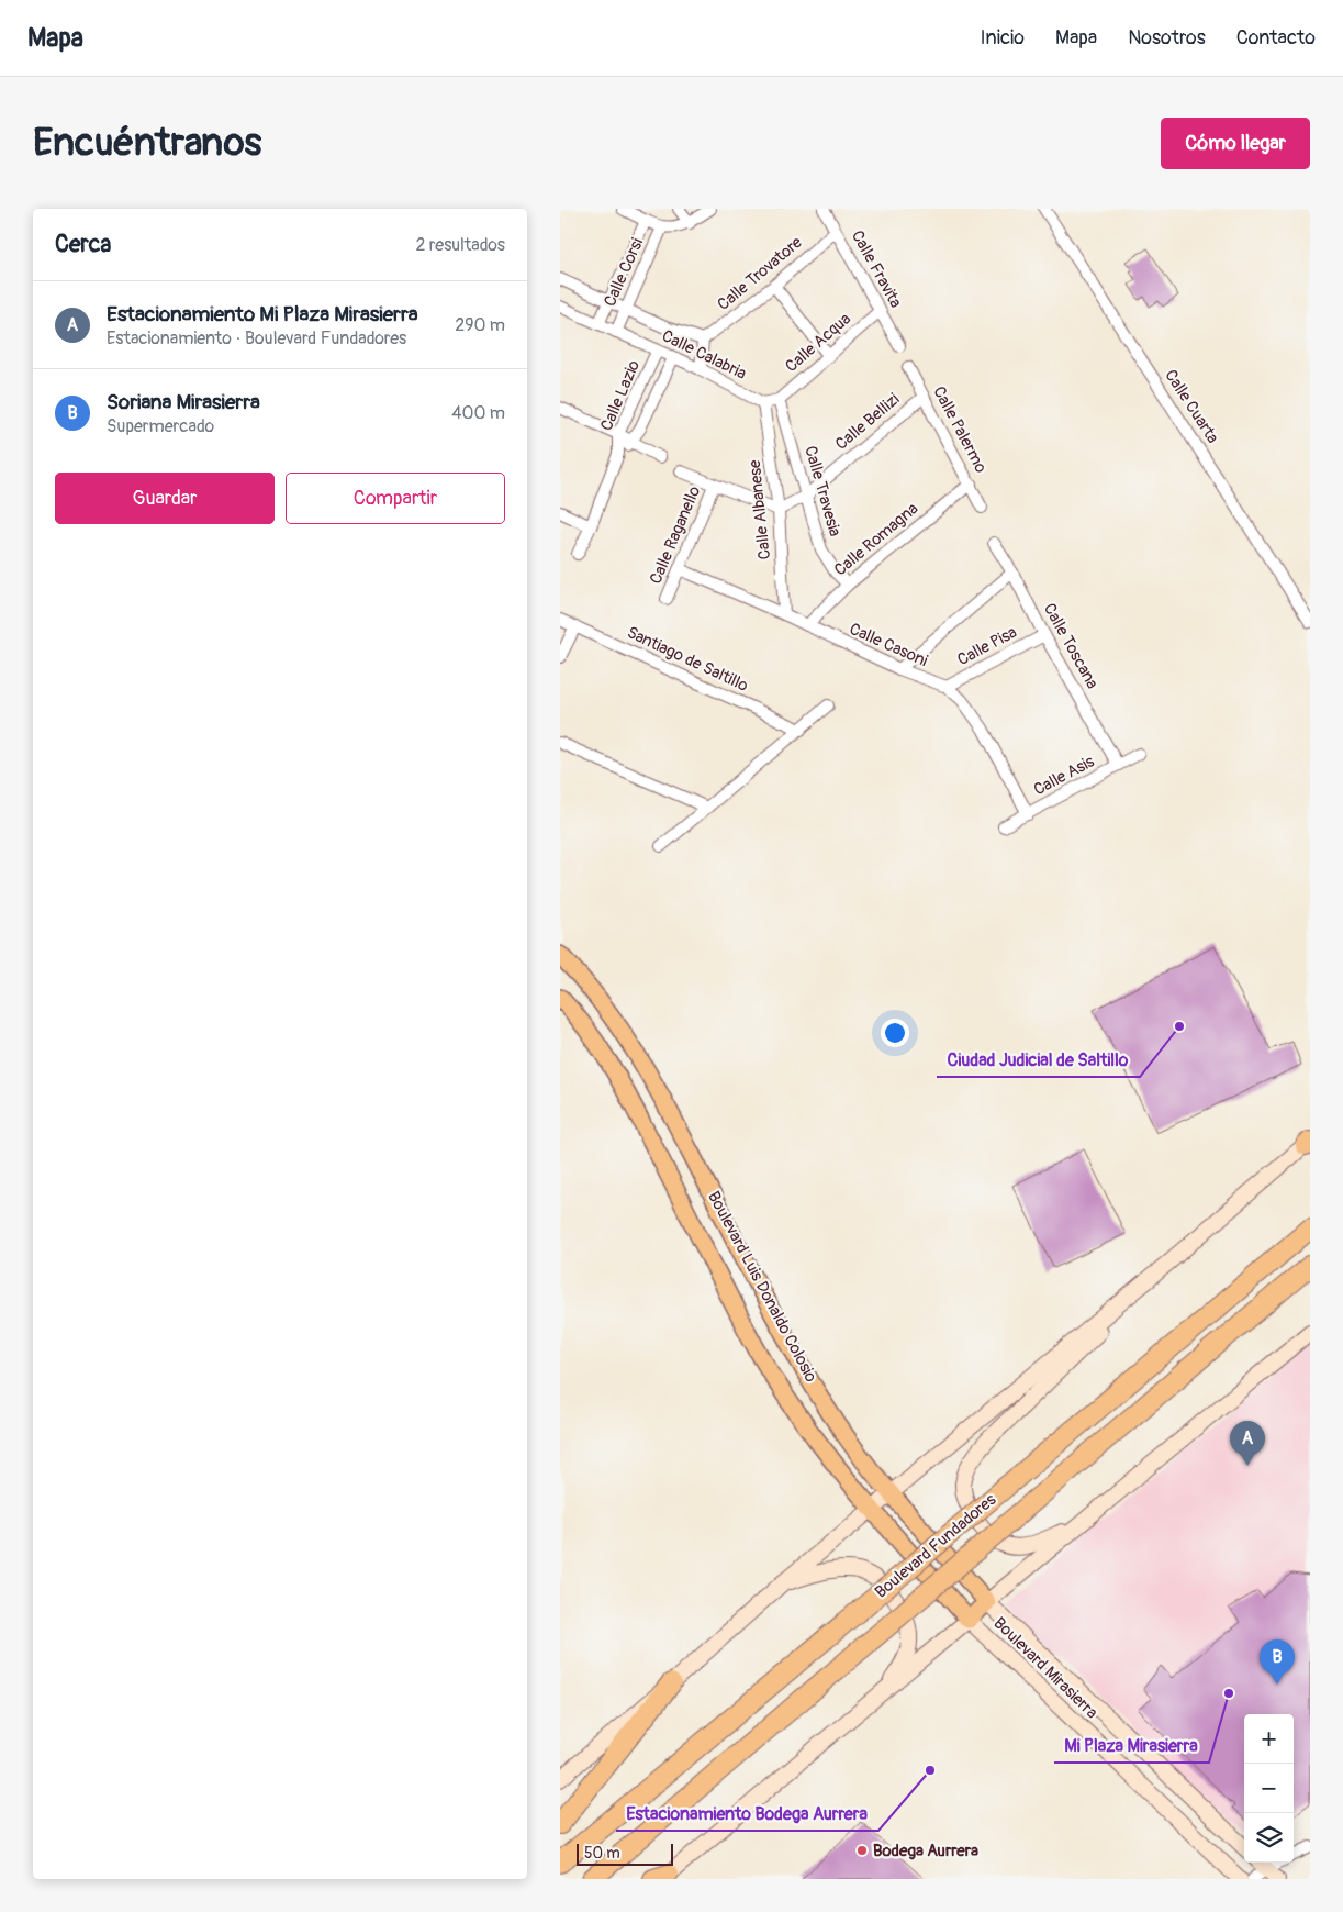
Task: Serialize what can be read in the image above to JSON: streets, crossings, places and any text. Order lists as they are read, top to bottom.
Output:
{
  "streets": {
    "highway": ["Boulevard Fundadores"],
    "main road": ["Boulevard Luis Donaldo Colosio", "Boulevard Mirasierra"],
    "street": [
      "Calle Fravita",
      "Calle Corsi",
      "Calle Trovatore",
      "Calle Acqua",
      "Calle Calabria",
      "Calle Lazio",
      "Calle Cuarta",
      "Calle Bellizi",
      "Calle Palermo",
      "Calle Travesia",
      "Calle Albanese",
      "Calle Raganello",
      "Calle Romagna",
      "Calle Casoni",
      "Calle Pisa",
      "Calle Toscana",
      "Santiago de Saltillo",
      "Calle Asis"
    ]
  },
  "crossings": [
    ["Calle Fravita", "Calle Trovatore"],
    ["Calle Fravita", "Calle Acqua"],
    ["Calle Corsi", "Calle Calabria"],
    ["Calle Trovatore", "Calle Calabria"],
    ["Calle Acqua", "Calle Travesia"],
    ["Calle Calabria", "Calle Lazio"],
    ["Calle Calabria", "Calle Albanese"],
    ["Calle Bellizi", "Calle Palermo"],
    ["Calle Bellizi", "Calle Travesia"],
    ["Calle Bellizi", "Calle Albanese"],
    ["Calle Palermo", "Calle Romagna"],
    ["Calle Travesia", "Calle Romagna"],
    ["Calle Albanese", "Calle Casoni"],
    ["Calle Raganello", "Calle Casoni"],
    ["Calle Romagna", "Calle Casoni"],
    ["Calle Casoni", "Calle Pisa"],
    ["Calle Casoni", "Calle Asis"],
    ["Calle Pisa", "Calle Toscana"],
    ["Calle Toscana", "Calle Asis"],
    ["Boulevard Luis Donaldo Colosio", "Boulevard Mirasierra"]
  ],
  "places": [
    "Ciudad Judicial de Saltillo",
    "Mi Plaza Mirasierra",
    "Estacionamiento Bodega Aurrera",
    "Bodega Aurrera"
  ],
  "scale_bar": "50 m",
  "page": {
    "header": "Mapa",
    "nav": [
      "Inicio",
      "Mapa",
      "Nosotros",
      "Contacto"
    ],
    "buttons": [
      "Cómo llegar",
      ["Guardar", "Compartir"]
    ],
    "title": "Encuéntranos",
    "heading": ["Cerca", "2 resultados"],
    "list": [
      {
        "mark": "A",
        "name": "Estacionamiento Mi Plaza Mirasierra",
        "note": "Estacionamiento · Boulevard Fundadores",
        "value": "290 m"
      },
      {
        "mark": "B",
        "name": "Soriana Mirasierra",
        "note": "Supermercado",
        "value": "400 m"
      }
    ],
    "pins": ["A", "B"],
    "map_buttons": ["+", "−"],
    "scale": "50 m"
  }
}
